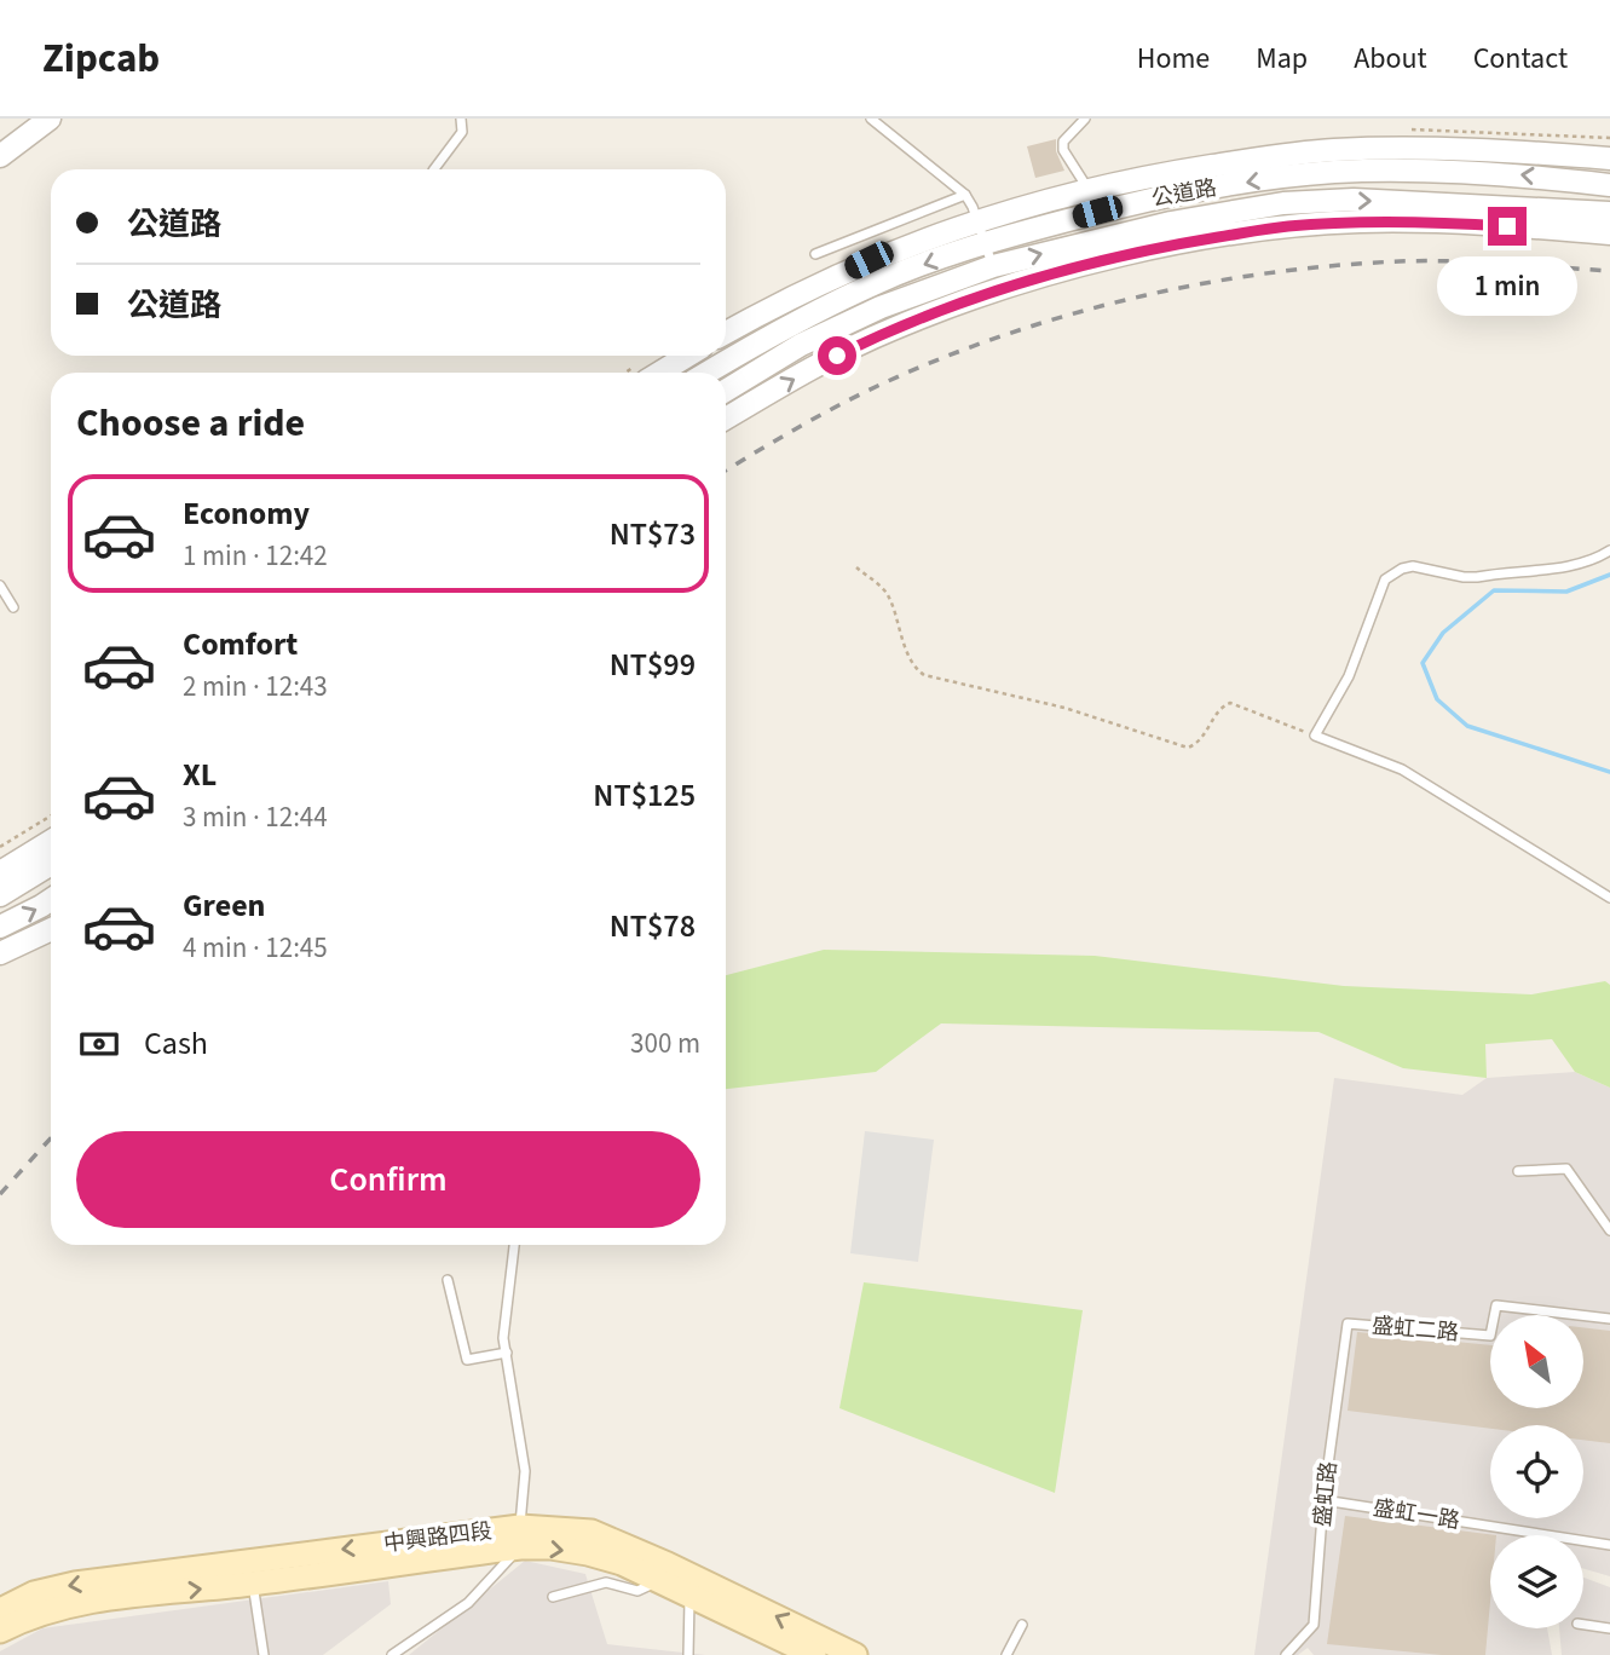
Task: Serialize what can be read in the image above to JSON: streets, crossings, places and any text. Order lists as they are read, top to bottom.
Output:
{
  "streets": {
    "main road": ["中興路四段"],
    "street": ["公道路"],
    "lane": ["盛虹二路", "盛虹路", "盛虹一路"]
  },
  "crossings": [
    ["盛虹二路", "盛虹路"],
    ["盛虹路", "盛虹一路"]
  ],
  "north": "top left",
  "page": {
    "header": "Zipcab",
    "nav": [
      "Home",
      "Map",
      "About",
      "Contact"
    ],
    "banner": ["公道路", "公道路"],
    "bubble": "1 min",
    "heading": "Choose a ride",
    "list": [
      {
        "name": "Economy",
        "note": "1 min · 12:42",
        "value": "NT$73"
      },
      {
        "name": "Comfort",
        "note": "2 min · 12:43",
        "value": "NT$99"
      },
      {
        "name": "XL",
        "note": "3 min · 12:44",
        "value": "NT$125"
      },
      {
        "name": "Green",
        "note": "4 min · 12:45",
        "value": "NT$78"
      }
    ],
    "pay": ["Cash", "300 m"],
    "buttons": "Confirm"
  }
}
